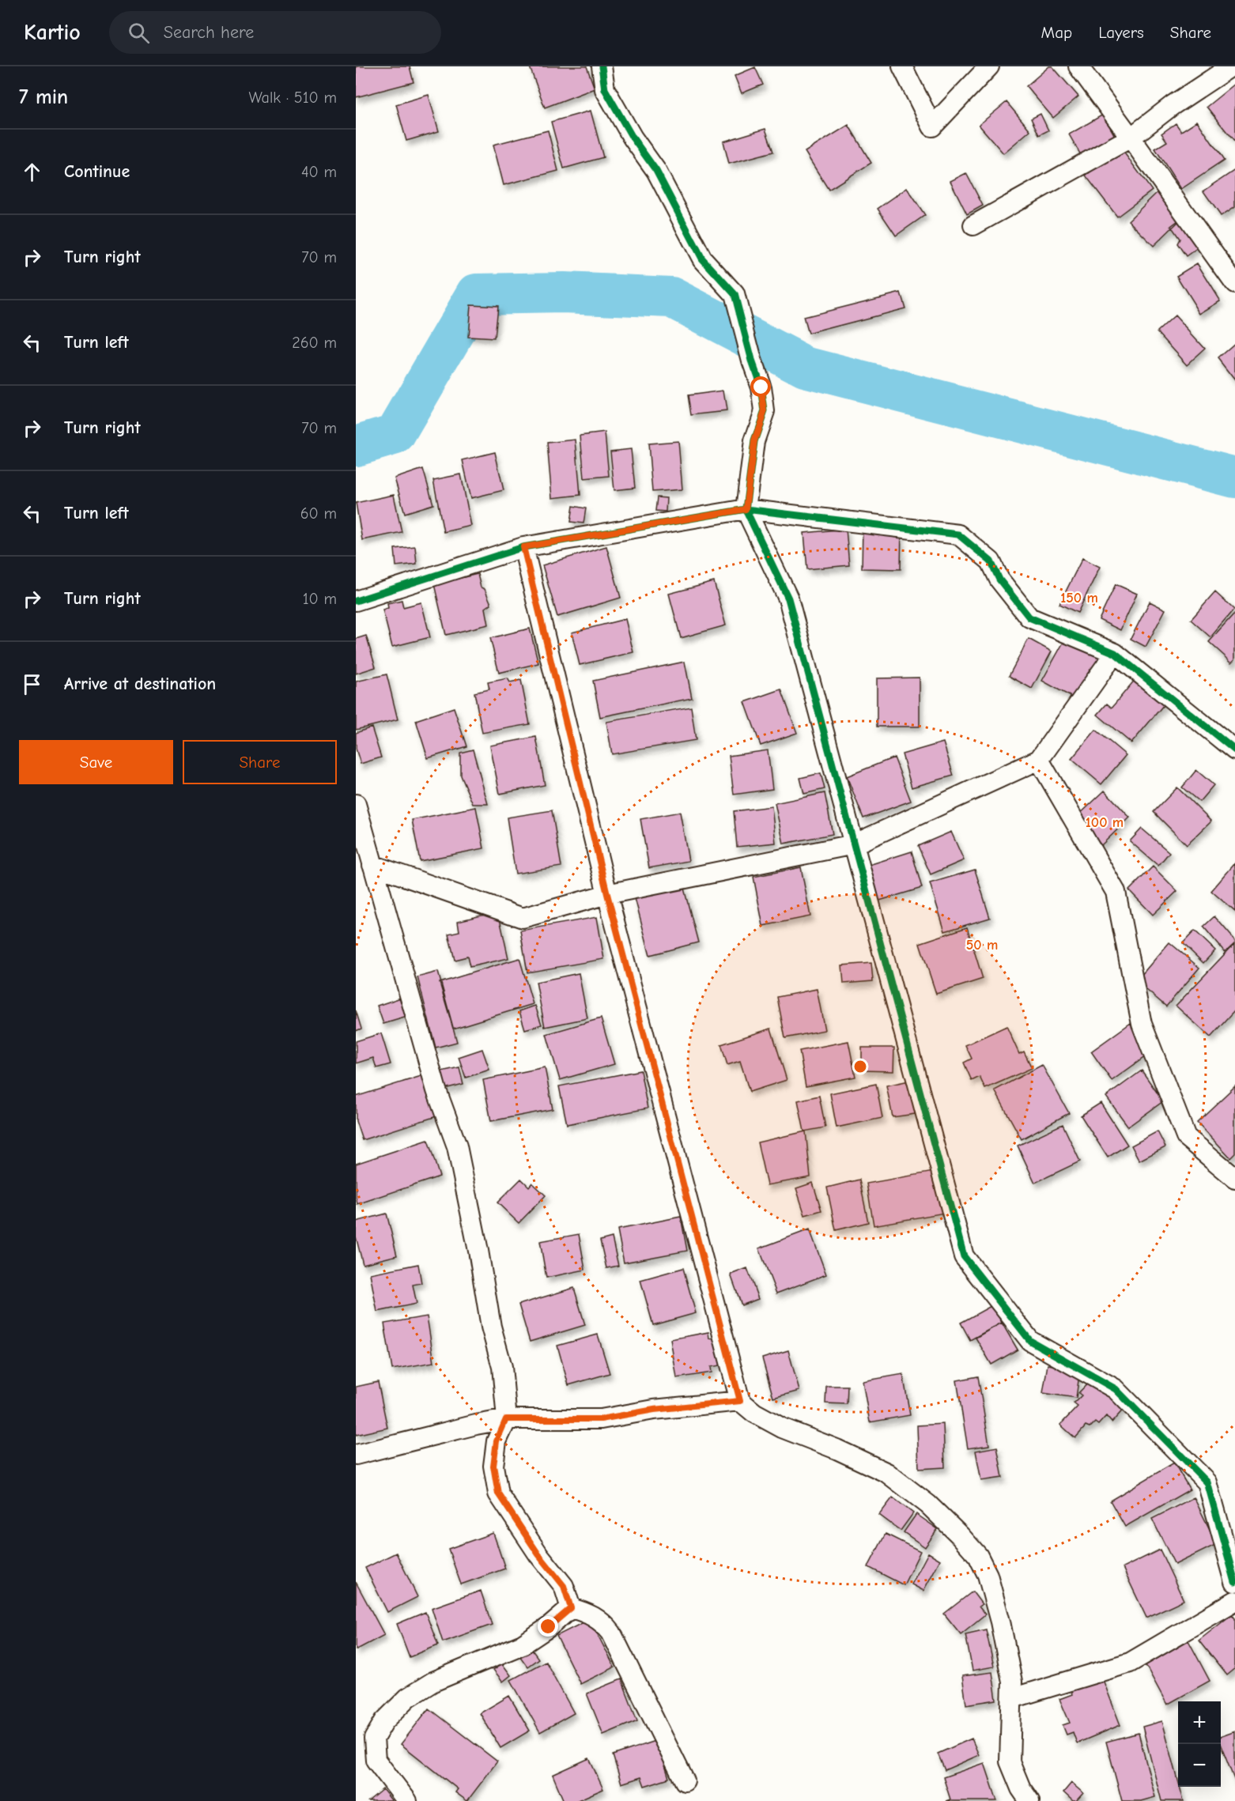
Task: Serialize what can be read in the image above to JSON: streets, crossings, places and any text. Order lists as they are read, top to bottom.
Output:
{
  "page": {
    "header": "Kartio",
    "search": "Search here",
    "nav": ["Map", "Layers", "Share"],
    "heading": ["7 min", "Walk · 510 m"],
    "list": [
      ["Continue", "40 m"],
      ["Turn right", "70 m"],
      ["Turn left", "260 m"],
      ["Turn right", "70 m"],
      ["Turn left", "60 m"],
      ["Turn right", "10 m"],
      "Arrive at destination"
    ],
    "buttons": ["Save", "Share"],
    "map_buttons": ["+", "−"]
  },
  "rings": ["150 m", "100 m", "50 m"]
}
